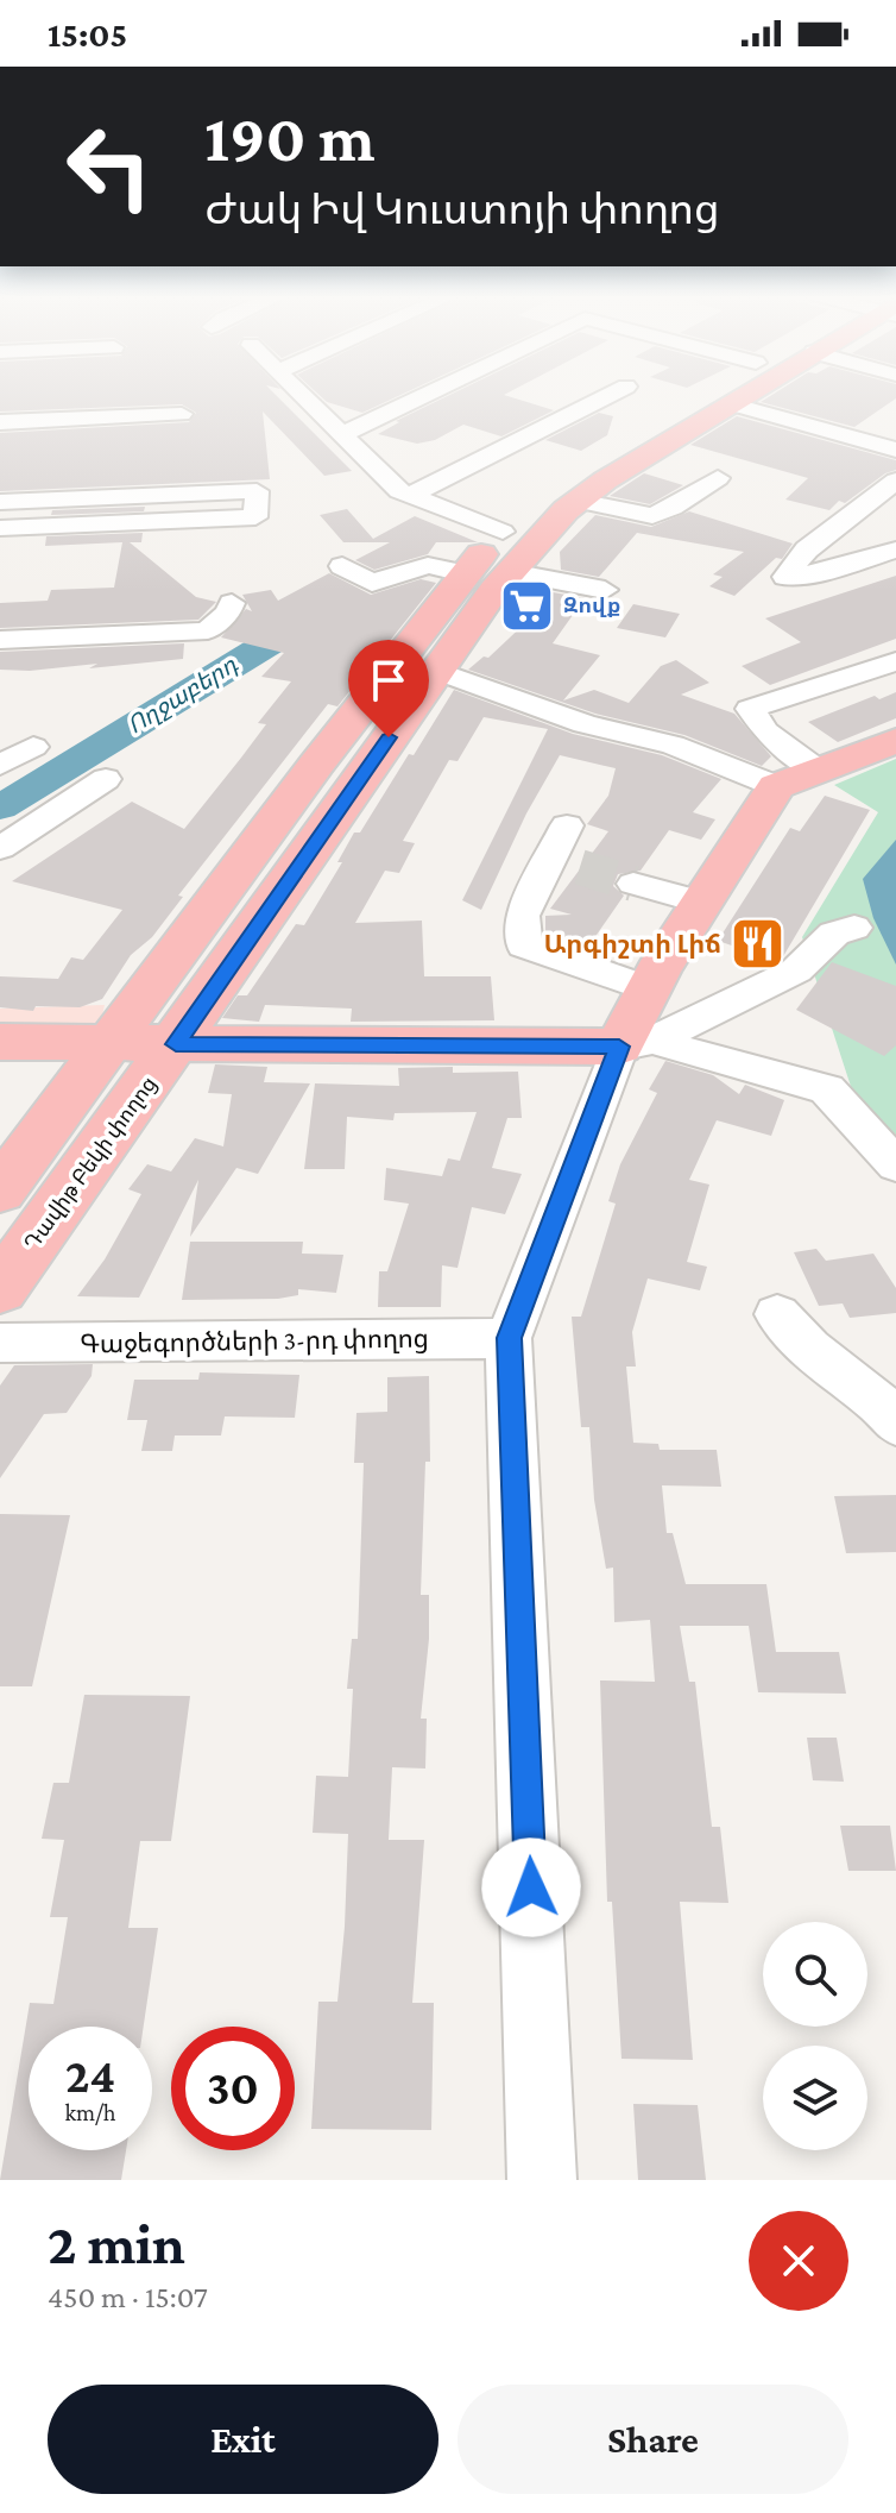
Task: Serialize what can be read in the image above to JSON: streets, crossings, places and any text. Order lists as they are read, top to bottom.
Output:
{
  "streets": {
    "main road": ["Դավիթ Բեկի փողոց"],
    "street": ["Գաջեգործների 3-րդ փողոց"]
  },
  "water": ["Ողջաբերդ"],
  "places": {
    "supermarket": ["Զովք"],
    "restaurant": ["Արգիշտի Լիճ"]
  },
  "page": {
    "status": "15:05",
    "turn": ["190 m", "Ժակ Իվ Կուստոյի փողոց"],
    "speed": "24 km/h",
    "limit": "30",
    "heading": ["2 min", "450 m · 15:07"],
    "buttons": ["Exit", "Share"]
  }
}
